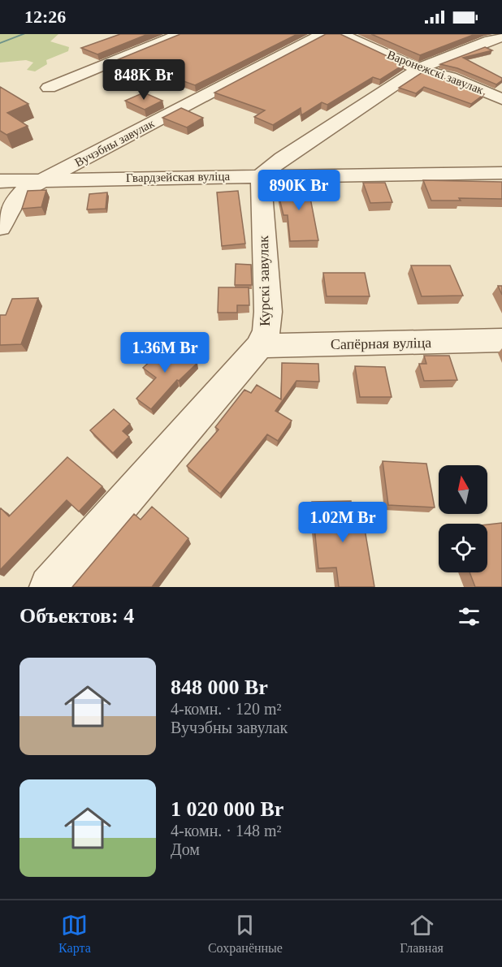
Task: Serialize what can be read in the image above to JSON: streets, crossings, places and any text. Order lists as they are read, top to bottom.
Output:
{
  "streets": {
    "street": [
      "Варонежскі завулак",
      "Вучэбны завулак",
      "Гвардзейская вуліца",
      "Курскі завулак",
      "Сапёрная вуліца"
    ]
  },
  "crossings": [
    ["Вучэбны завулак", "Гвардзейская вуліца"],
    ["Гвардзейская вуліца", "Курскі завулак"],
    ["Курскі завулак", "Сапёрная вуліца"]
  ],
  "north": "top",
  "page": {
    "status": "12:26",
    "price": [
      "848K Br",
      "890K Br",
      "1.36M Br",
      "1.02M Br"
    ],
    "heading": "Объектов: 4",
    "list": [
      {
        "name": "848 000 Br",
        "note": "4-комн. · 120 m² · Вучэбны завулак"
      },
      {
        "name": "1 020 000 Br",
        "note": "4-комн. · 148 m² · Дом"
      }
    ],
    "tabs": ["Карта", "Сохранённые", "Главная"]
  }
}
